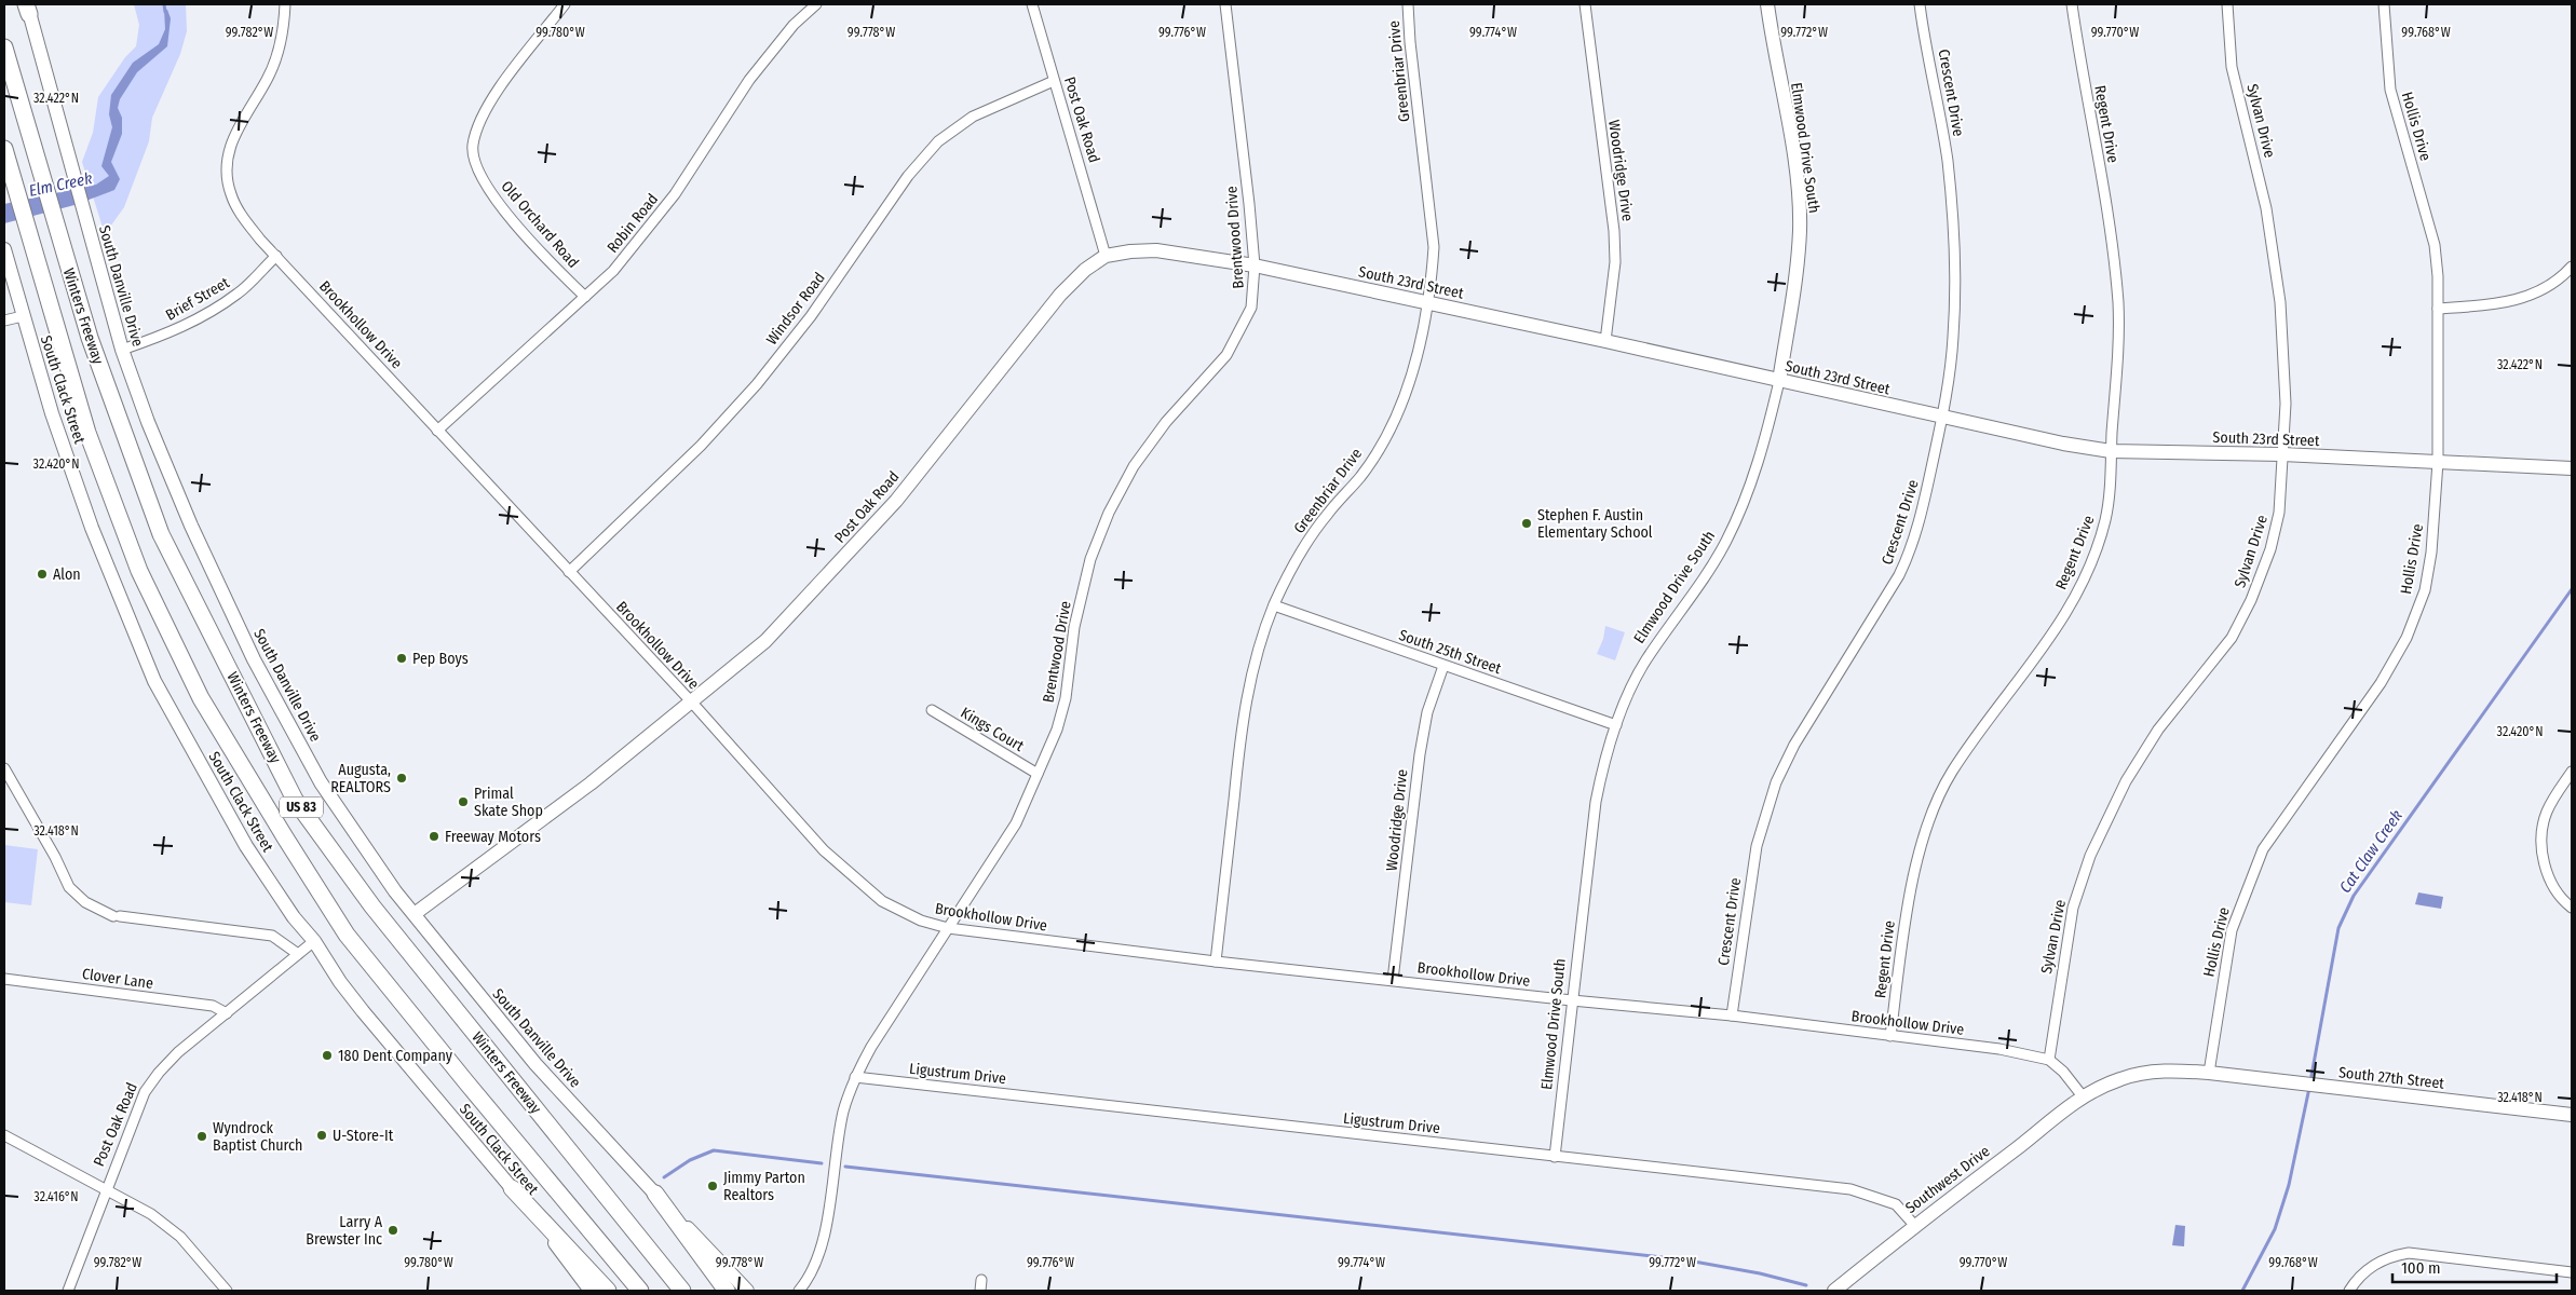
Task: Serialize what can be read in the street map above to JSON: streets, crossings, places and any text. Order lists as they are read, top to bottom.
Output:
{
  "streets": {
    "highway": ["Winters Freeway", "US 83"],
    "main road": [
      "Post Oak Road",
      "Elmwood Drive South",
      "South 23rd Street",
      "South Danville Drive",
      "South Clack Street",
      "South 27th Street",
      "Southwest Drive"
    ],
    "street": [
      "Greenbriar Drive",
      "Crescent Drive",
      "Sylvan Drive",
      "Regent Drive",
      "Hollis Drive",
      "Woodridge Drive",
      "Robin Road",
      "Old Orchard Road",
      "Brentwood Drive",
      "Brief Street",
      "Windsor Road",
      "Brookhollow Drive",
      "South 25th Street",
      "Kings Court",
      "Clover Lane",
      "Ligustrum Drive"
    ]
  },
  "crossings": [
    ["Greenbriar Drive", "South 23rd Street"],
    ["Greenbriar Drive", "Brookhollow Drive"],
    ["Greenbriar Drive", "South 25th Street"],
    ["Crescent Drive", "South 23rd Street"],
    ["Crescent Drive", "Brookhollow Drive"],
    ["Post Oak Road", "South 23rd Street"],
    ["Post Oak Road", "South Danville Drive"],
    ["Post Oak Road", "Windsor Road"],
    ["Post Oak Road", "Brookhollow Drive"],
    ["Post Oak Road", "South Clack Street"],
    ["Post Oak Road", "Clover Lane"],
    ["Sylvan Drive", "South 23rd Street"],
    ["Sylvan Drive", "Brookhollow Drive"],
    ["Regent Drive", "South 23rd Street"],
    ["Regent Drive", "Brookhollow Drive"],
    ["Hollis Drive", "South 23rd Street"],
    ["Hollis Drive", "South 27th Street"],
    ["Elmwood Drive South", "South 23rd Street"],
    ["Elmwood Drive South", "Brookhollow Drive"],
    ["Elmwood Drive South", "South 25th Street"],
    ["Elmwood Drive South", "Ligustrum Drive"],
    ["Woodridge Drive", "South 23rd Street"],
    ["Woodridge Drive", "Brookhollow Drive"],
    ["Woodridge Drive", "South 25th Street"],
    ["Robin Road", "Old Orchard Road"],
    ["Robin Road", "Brookhollow Drive"],
    ["Brentwood Drive", "South 23rd Street"],
    ["Brentwood Drive", "Brookhollow Drive"],
    ["Brentwood Drive", "Kings Court"],
    ["Brentwood Drive", "Ligustrum Drive"],
    ["South Danville Drive", "Brief Street"],
    ["Brief Street", "Brookhollow Drive"],
    ["Windsor Road", "Brookhollow Drive"],
    ["Ligustrum Drive", "Southwest Drive"],
    ["South 27th Street", "Southwest Drive"]
  ],
  "water": ["Elm Creek", "Cat Claw Creek"],
  "places": [
    "Stephen F. Austin Elementary School",
    "Alon",
    "Pep Boys",
    "Augusta, REALTORS",
    "Primal Skate Shop",
    "Freeway Motors",
    "180 Dent Company",
    "U-Store-It",
    "Wyndrock Baptist Church",
    "Jimmy Parton Realtors",
    "Larry A Brewster Inc"
  ],
  "scale_bar": "100 m",
  "coordinates": [
    "99.782°W",
    "99.780°W",
    "99.778°W",
    "99.776°W",
    "99.774°W",
    "99.772°W",
    "99.770°W",
    "99.768°W",
    "32.422°N",
    "32.420°N",
    "32.418°N",
    "32.416°N"
  ]
}
